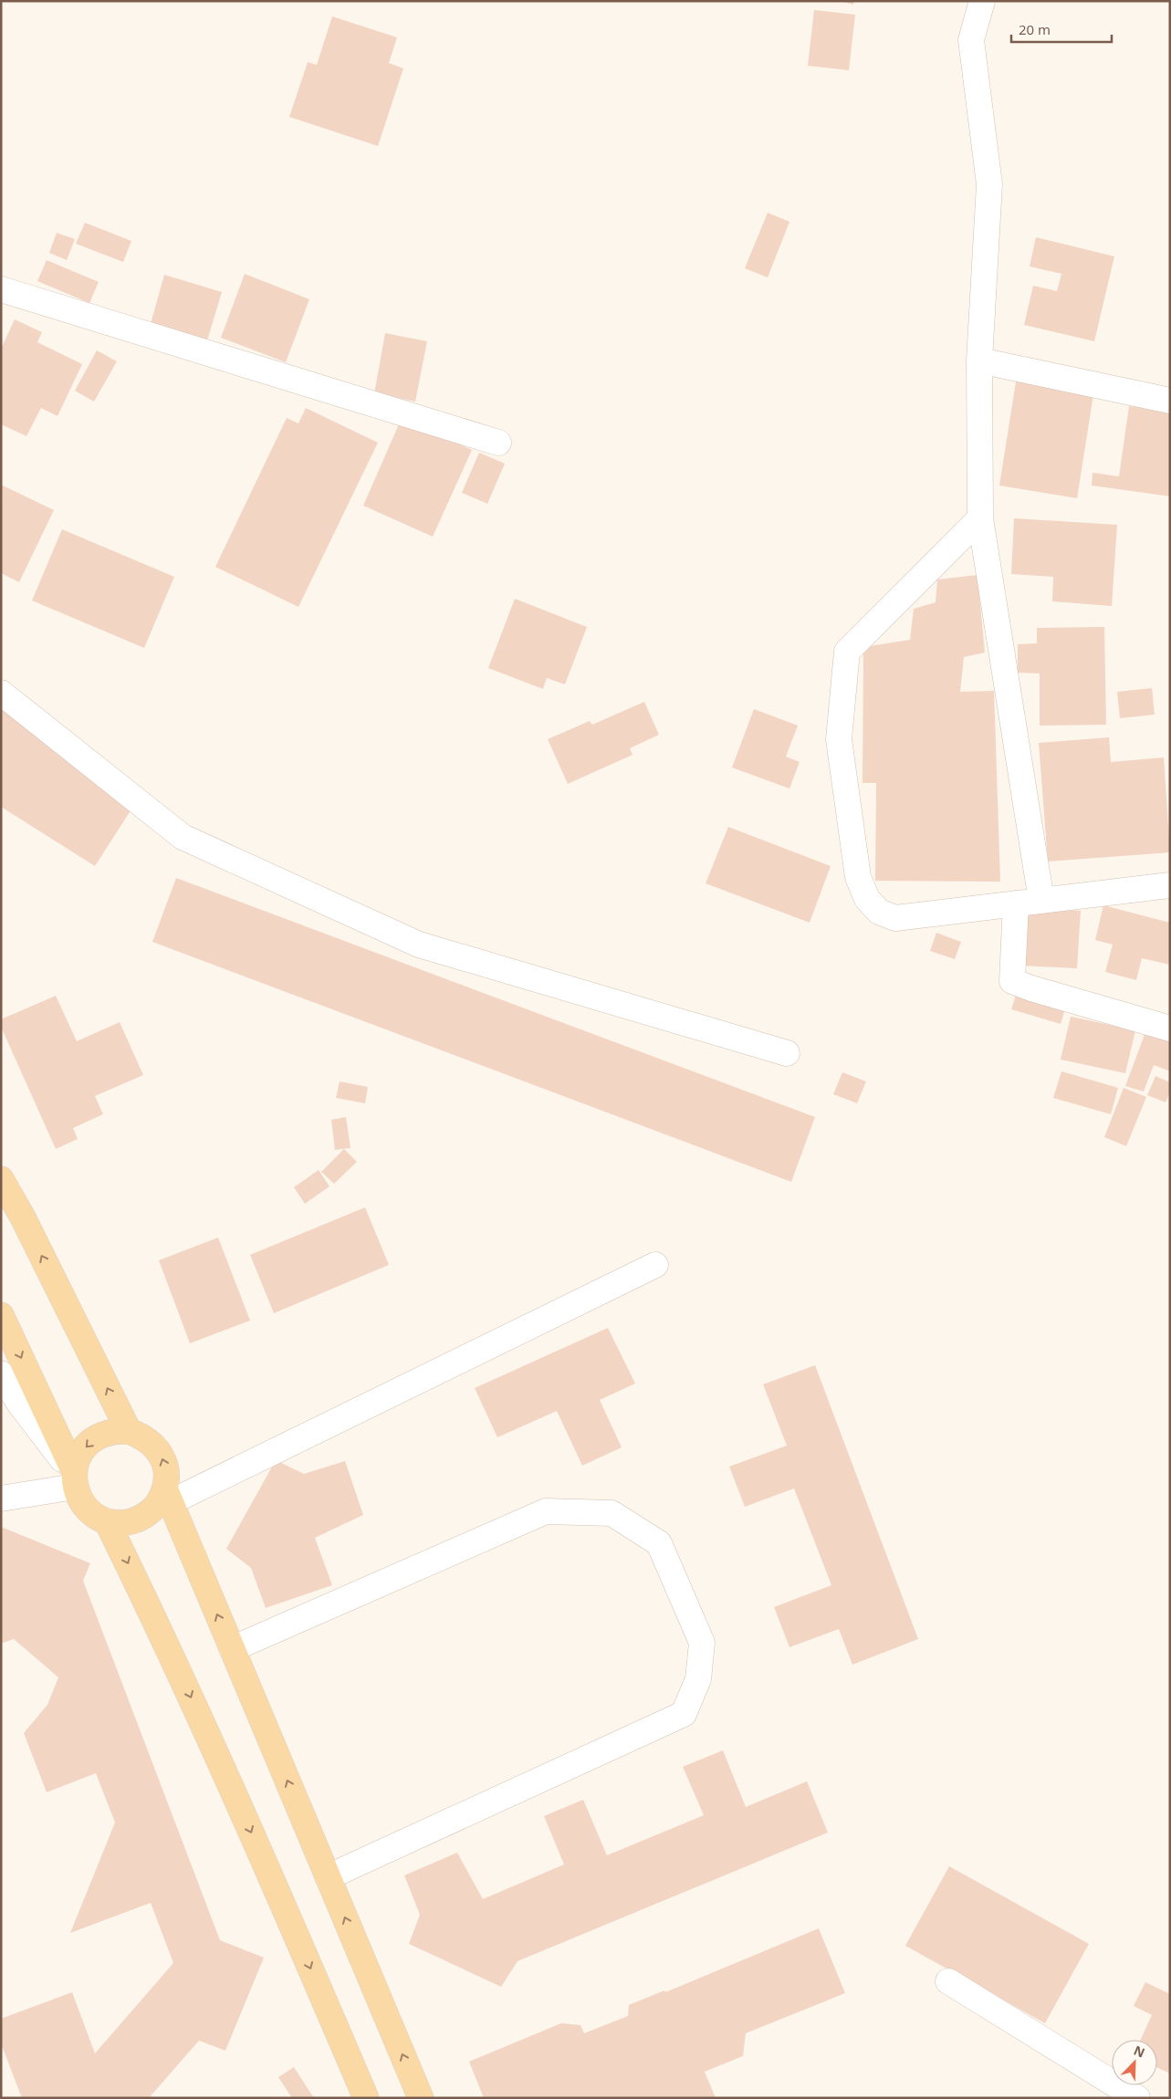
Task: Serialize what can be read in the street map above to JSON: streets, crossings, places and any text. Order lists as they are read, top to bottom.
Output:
{
  "scale_bar": "20 m",
  "north": "top right"
}
